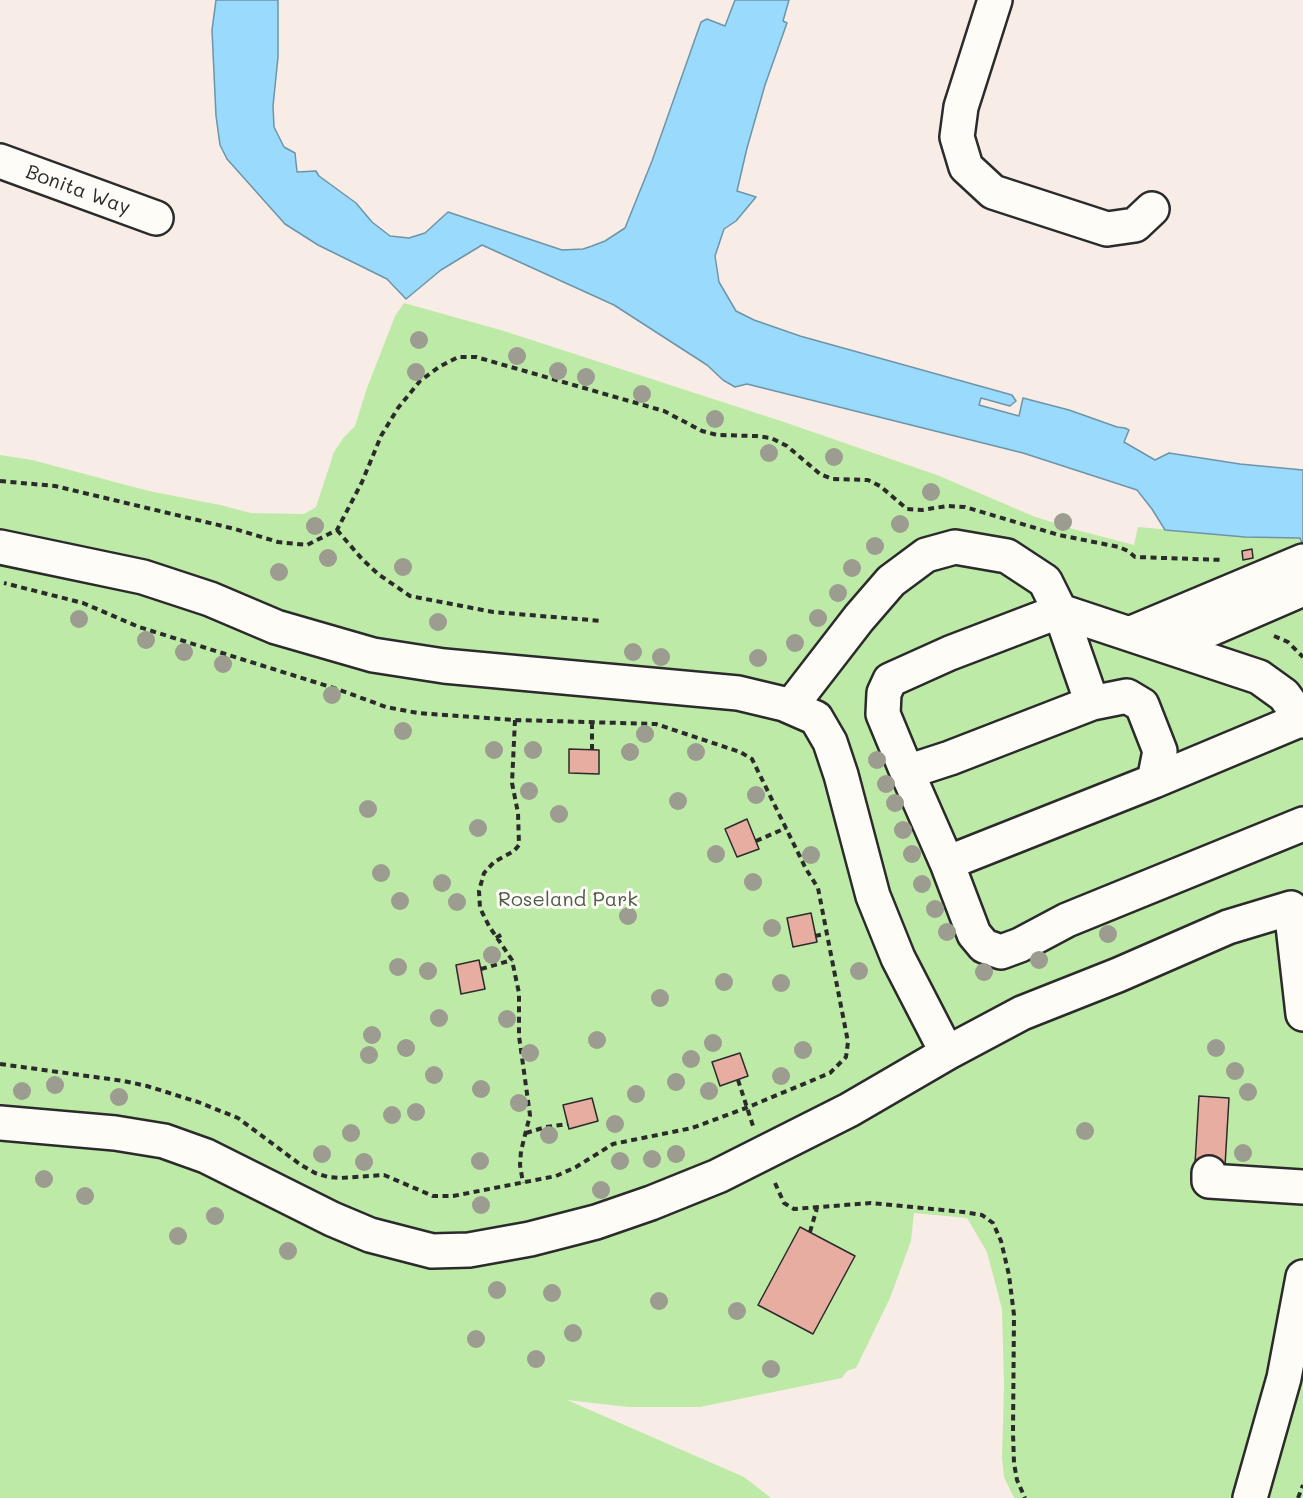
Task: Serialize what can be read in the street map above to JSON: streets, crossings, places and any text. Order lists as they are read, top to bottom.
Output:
{
  "streets": {
    "street": ["Bonita Way"]
  },
  "parks": ["Roseland Park"]
}
